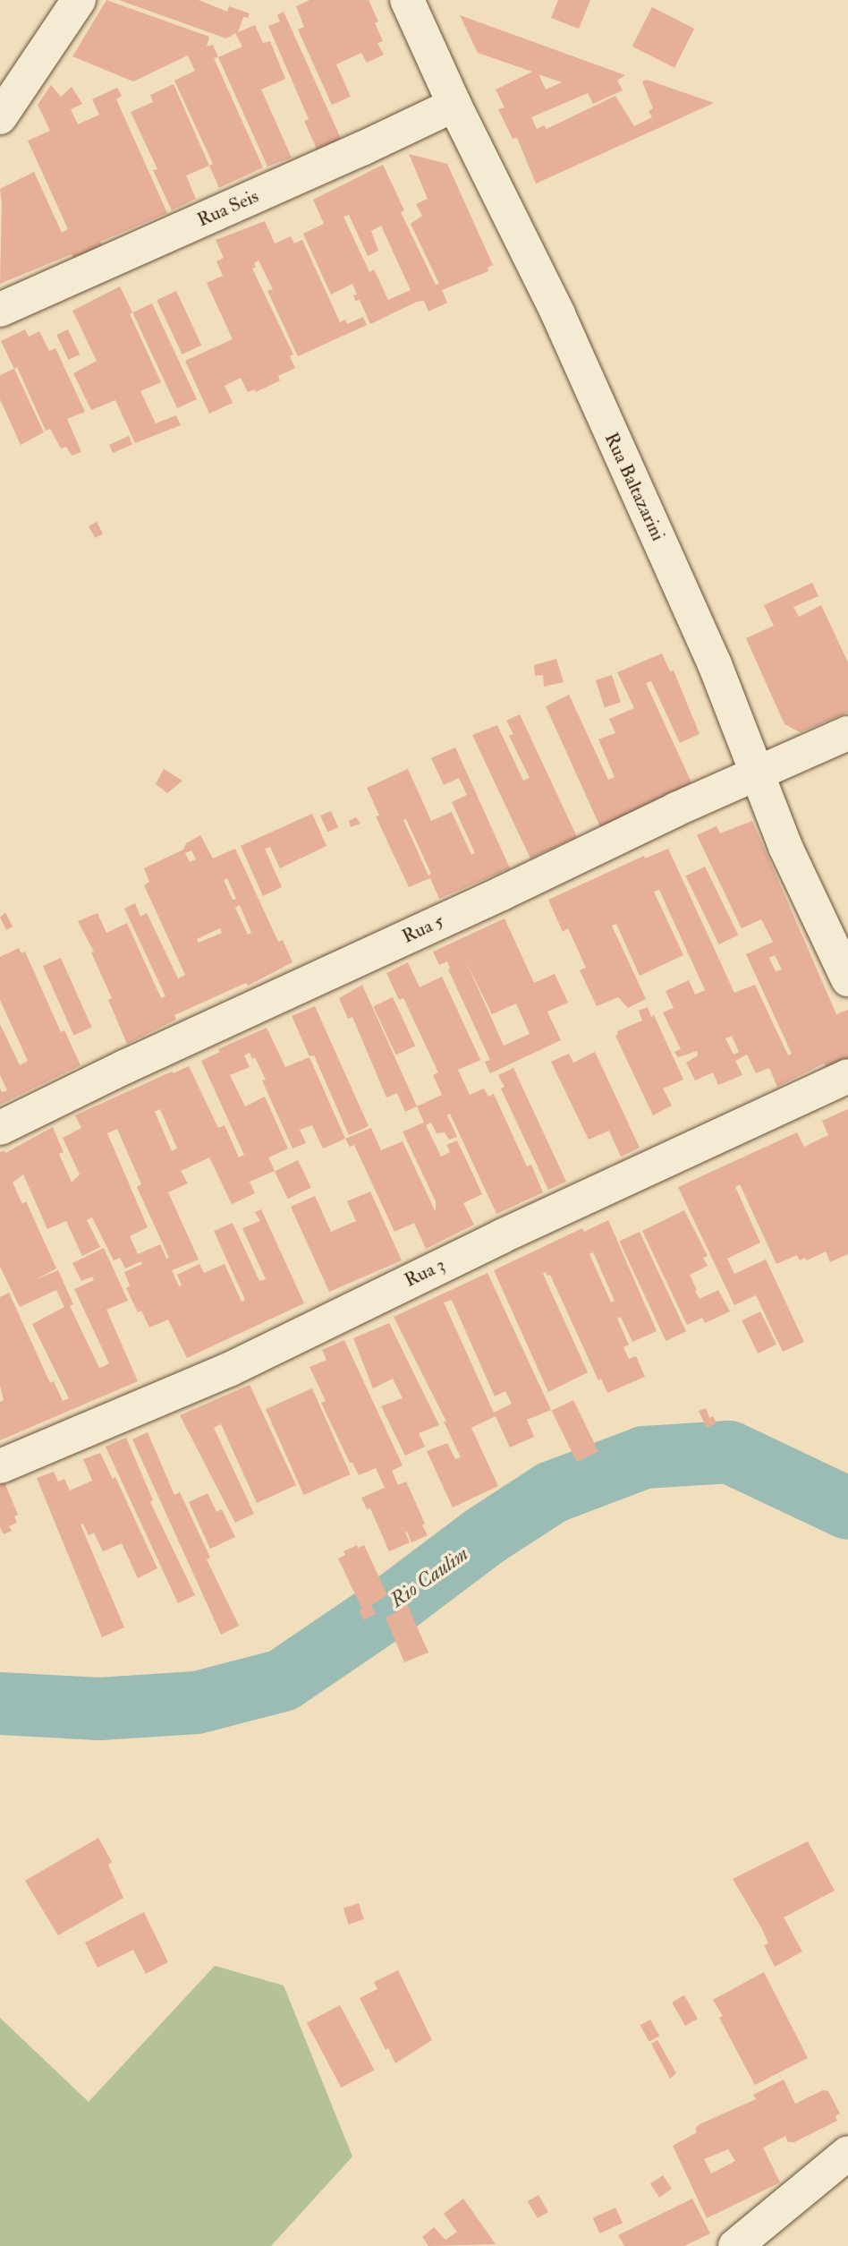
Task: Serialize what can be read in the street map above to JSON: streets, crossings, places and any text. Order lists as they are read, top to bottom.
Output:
{
  "streets": {
    "street": [
      "Rua Seis",
      "Rua Baltazarini",
      "Rua 5",
      "Rua 3"
    ]
  },
  "crossings": [
    ["Rua Seis", "Rua Baltazarini"],
    ["Rua Baltazarini", "Rua 5"]
  ],
  "water": ["Rio Caulim"]
}
